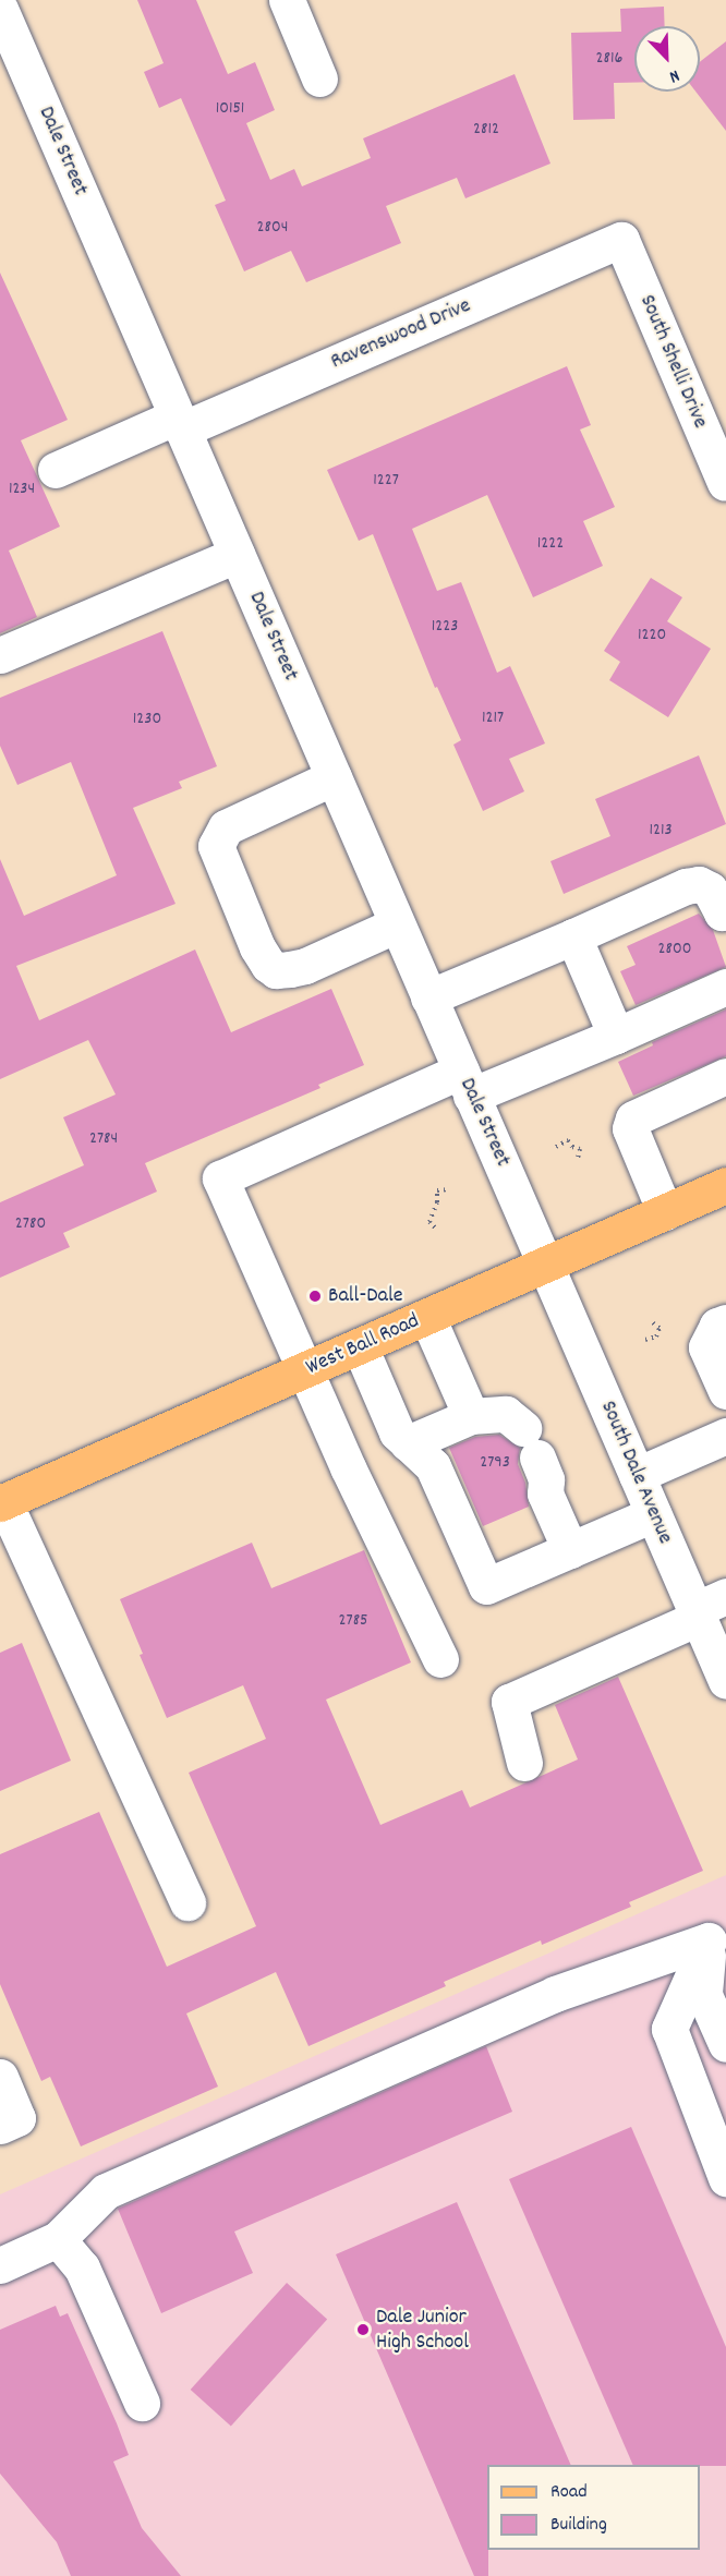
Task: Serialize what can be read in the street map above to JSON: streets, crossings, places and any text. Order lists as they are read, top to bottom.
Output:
{
  "streets": {
    "main road": ["West Ball Road"],
    "street": [
      "Dale Street",
      "Ravenswood Drive",
      "South Shelli Drive",
      "South Dale Avenue"
    ]
  },
  "crossings": [
    ["Dale Street", "Ravenswood Drive"],
    ["Dale Street", "West Ball Road"],
    ["Dale Street", "South Dale Avenue"],
    ["Ravenswood Drive", "South Shelli Drive"],
    ["West Ball Road", "South Dale Avenue"]
  ],
  "places": ["Ball-Dale", "Dale Junior High School"],
  "house_numbers": [
    "2816",
    "10151",
    "2812",
    "2804",
    "1227",
    "1234",
    "1222",
    "1223",
    "1220",
    "1217",
    "1230",
    "1213",
    "2800",
    "2784",
    "2780",
    "2793",
    "2785"
  ],
  "legend": ["Road", "Building"],
  "north": "bottom right"
}
